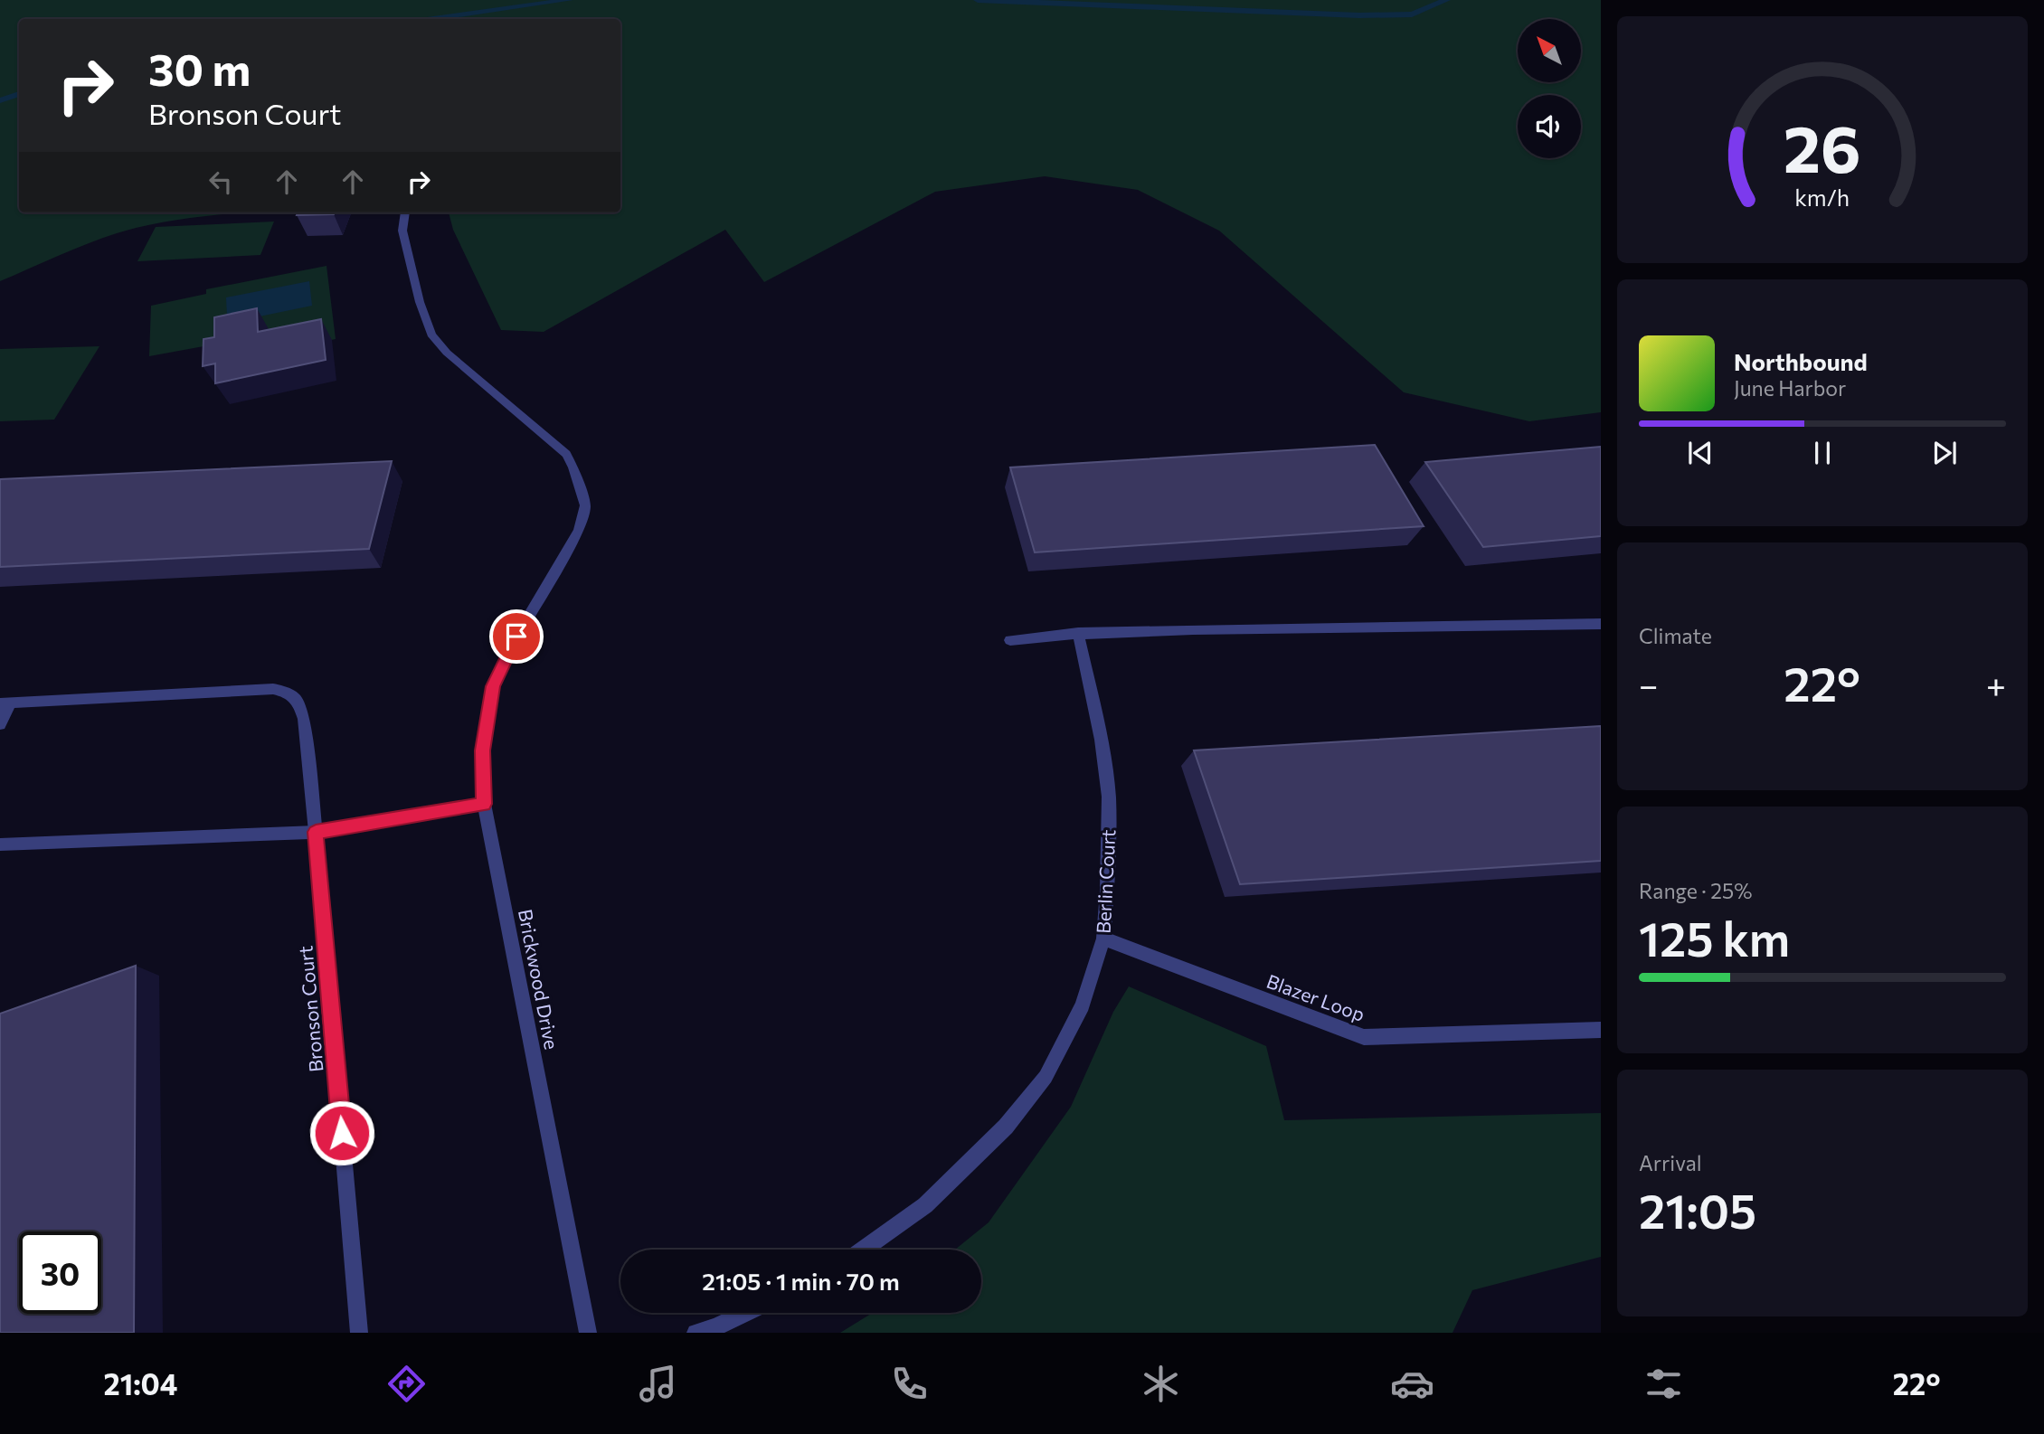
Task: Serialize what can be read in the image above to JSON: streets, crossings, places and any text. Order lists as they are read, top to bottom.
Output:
{
  "streets": {
    "street": [
      "Berlin Court",
      "Brickwood Drive",
      "Blazer Loop",
      "Bronson Court"
    ]
  },
  "crossings": [
    ["Berlin Court", "Blazer Loop"]
  ],
  "north": "top left",
  "page": {
    "turn": ["30 m", "Bronson Court"],
    "song": ["Northbound", "June Harbor"],
    "tile": [
      "Climate",
      ["Range · 25%", "125 km"],
      ["Arrival", "21:05"]
    ],
    "heat": ["−", "22°", "+"],
    "limit": "30",
    "trip": "21:05 · 1 min · 70 m",
    "tabs": ["21:04", "22°"],
    "gauge": ["26", "km/h"]
  }
}
